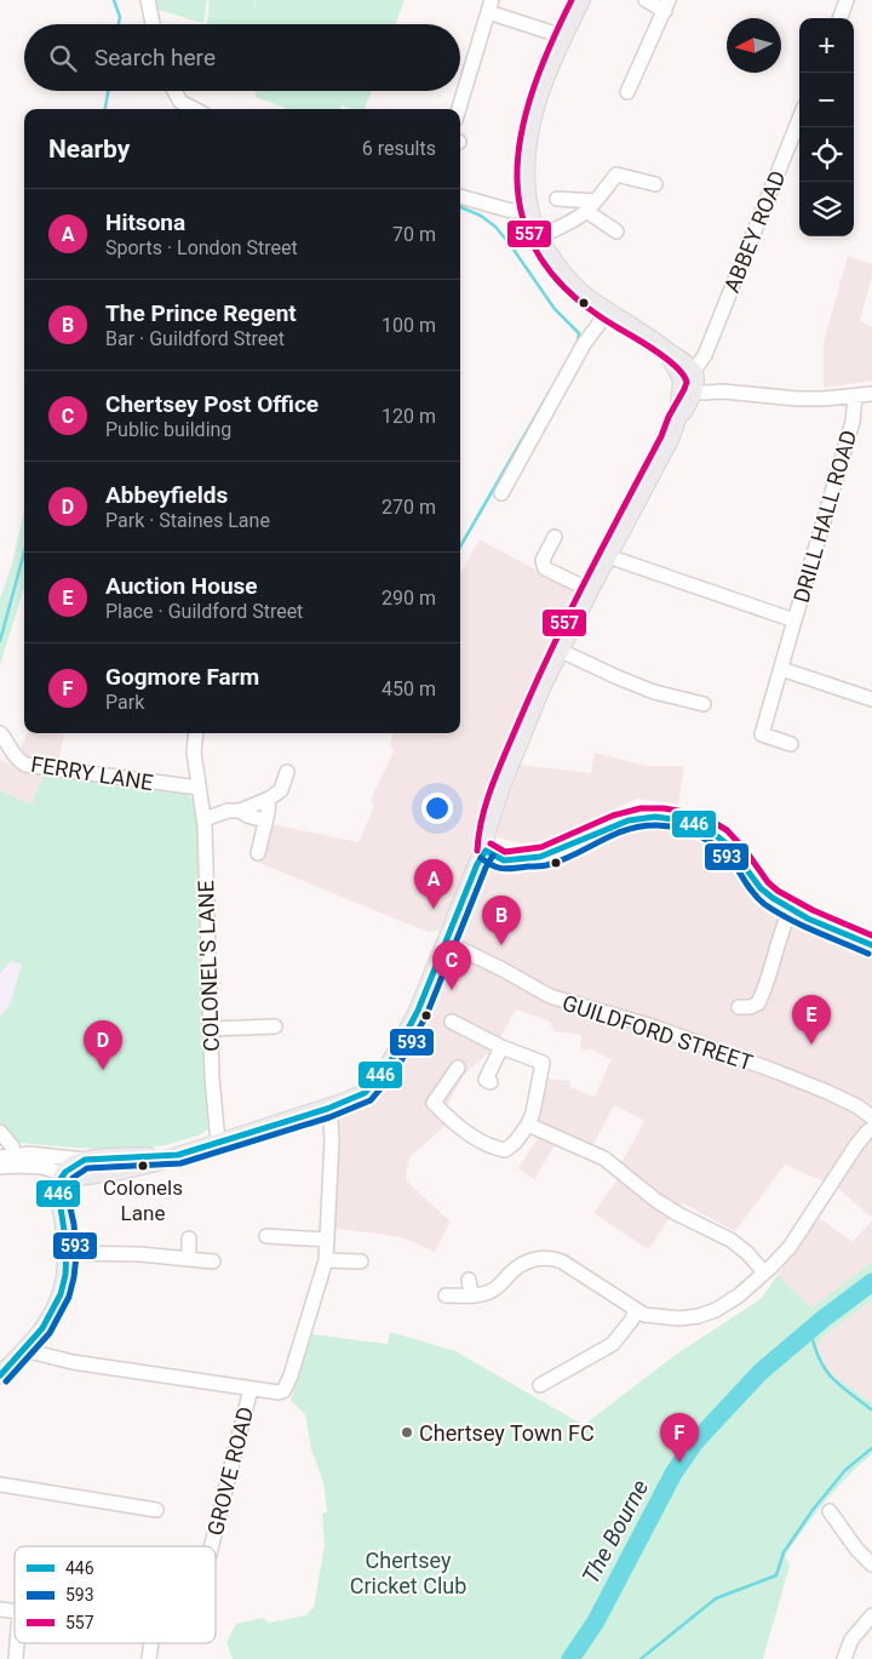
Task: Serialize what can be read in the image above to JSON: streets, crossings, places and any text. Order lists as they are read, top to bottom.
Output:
{
  "streets": {
    "street": [
      "ABBEY ROAD",
      "DRILL HALL ROAD",
      "FERRY LANE",
      "COLONEL'S LANE",
      "GUILDFORD STREET",
      "GROVE ROAD"
    ]
  },
  "crossings": [
    ["FERRY LANE", "COLONEL'S LANE"]
  ],
  "water": ["The Bourne"],
  "parks": ["Chertsey Cricket Club"],
  "places": ["Colonels Lane", "Chertsey Town FC"],
  "lines": ["transit line 557", "transit line 446", "transit line 593"],
  "legend": ["446", "593", "557"],
  "north": "left",
  "page": {
    "map_buttons": ["+", "−"],
    "search": "Search here",
    "heading": ["Nearby", "6 results"],
    "list": [
      {
        "mark": "A",
        "name": "Hitsona",
        "note": "Sports · London Street",
        "value": "70 m"
      },
      {
        "mark": "B",
        "name": "The Prince Regent",
        "note": "Bar · Guildford Street",
        "value": "100 m"
      },
      {
        "mark": "C",
        "name": "Chertsey Post Office",
        "note": "Public building",
        "value": "120 m"
      },
      {
        "mark": "D",
        "name": "Abbeyfields",
        "note": "Park · Staines Lane",
        "value": "270 m"
      },
      {
        "mark": "E",
        "name": "Auction House",
        "note": "Place · Guildford Street",
        "value": "290 m"
      },
      {
        "mark": "F",
        "name": "Gogmore Farm",
        "note": "Park",
        "value": "450 m"
      }
    ],
    "pins": [
      "A",
      "B",
      "C",
      "E",
      "D",
      "F"
    ]
  }
}
